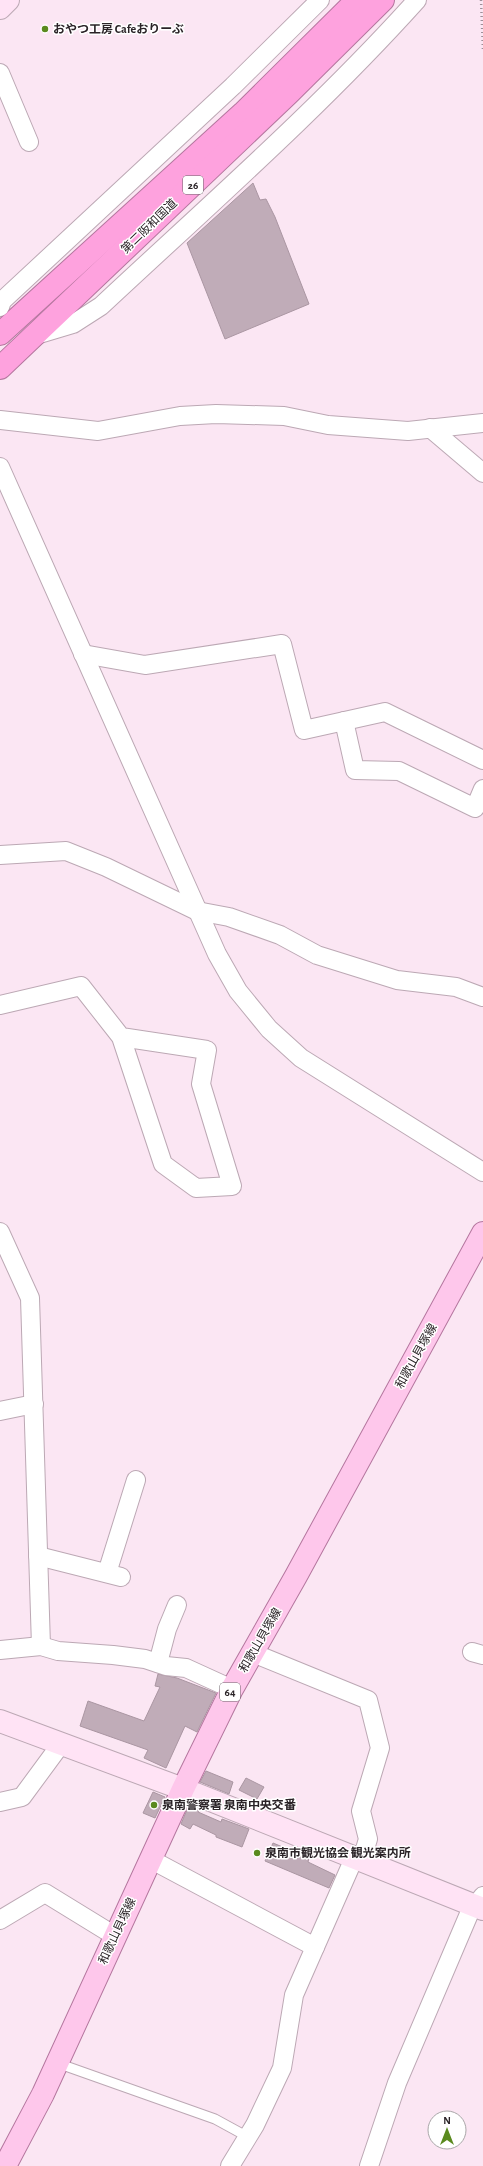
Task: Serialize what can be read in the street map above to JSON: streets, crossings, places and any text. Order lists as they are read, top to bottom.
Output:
{
  "streets": {
    "highway": ["26", "第二阪和国道"],
    "main road": ["和歌山貝塚線", "64"]
  },
  "places": ["おやつ工房 Cafeおりーぶ", "泉南警察署 泉南中央交番", "泉南市観光協会 観光案内所"],
  "north": "top"
}
